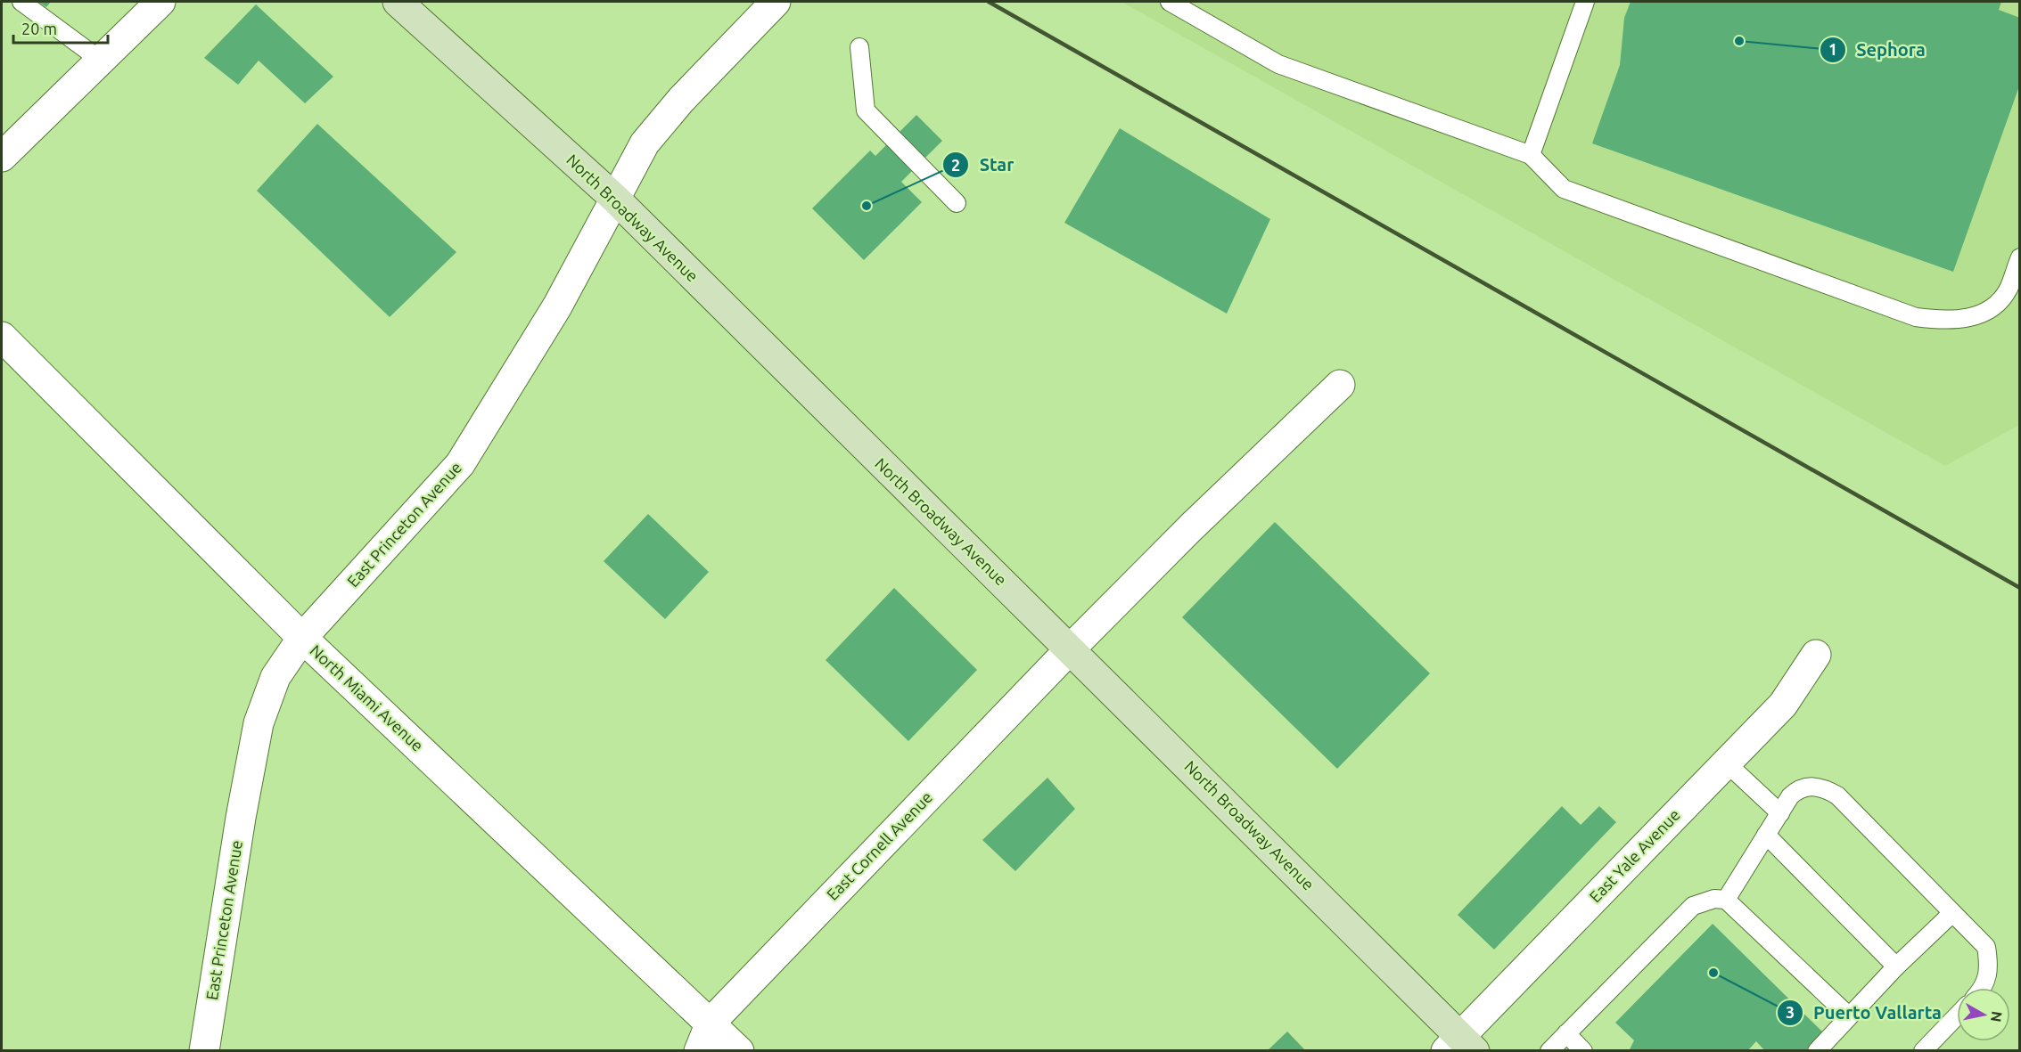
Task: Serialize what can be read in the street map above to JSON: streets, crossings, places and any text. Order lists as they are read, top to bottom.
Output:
{
  "streets": {
    "main road": ["North Broadway Avenue"],
    "street": [
      "East Princeton Avenue",
      "North Miami Avenue",
      "East Cornell Avenue",
      "East Yale Avenue"
    ]
  },
  "crossings": [
    ["North Broadway Avenue", "East Princeton Avenue"],
    ["North Broadway Avenue", "East Cornell Avenue"],
    ["North Broadway Avenue", "East Yale Avenue"],
    ["East Princeton Avenue", "North Miami Avenue"],
    ["North Miami Avenue", "East Cornell Avenue"]
  ],
  "places": ["Sephora", "Star", "Puerto Vallarta"],
  "scale_bar": "20 m",
  "north": "right"
}
